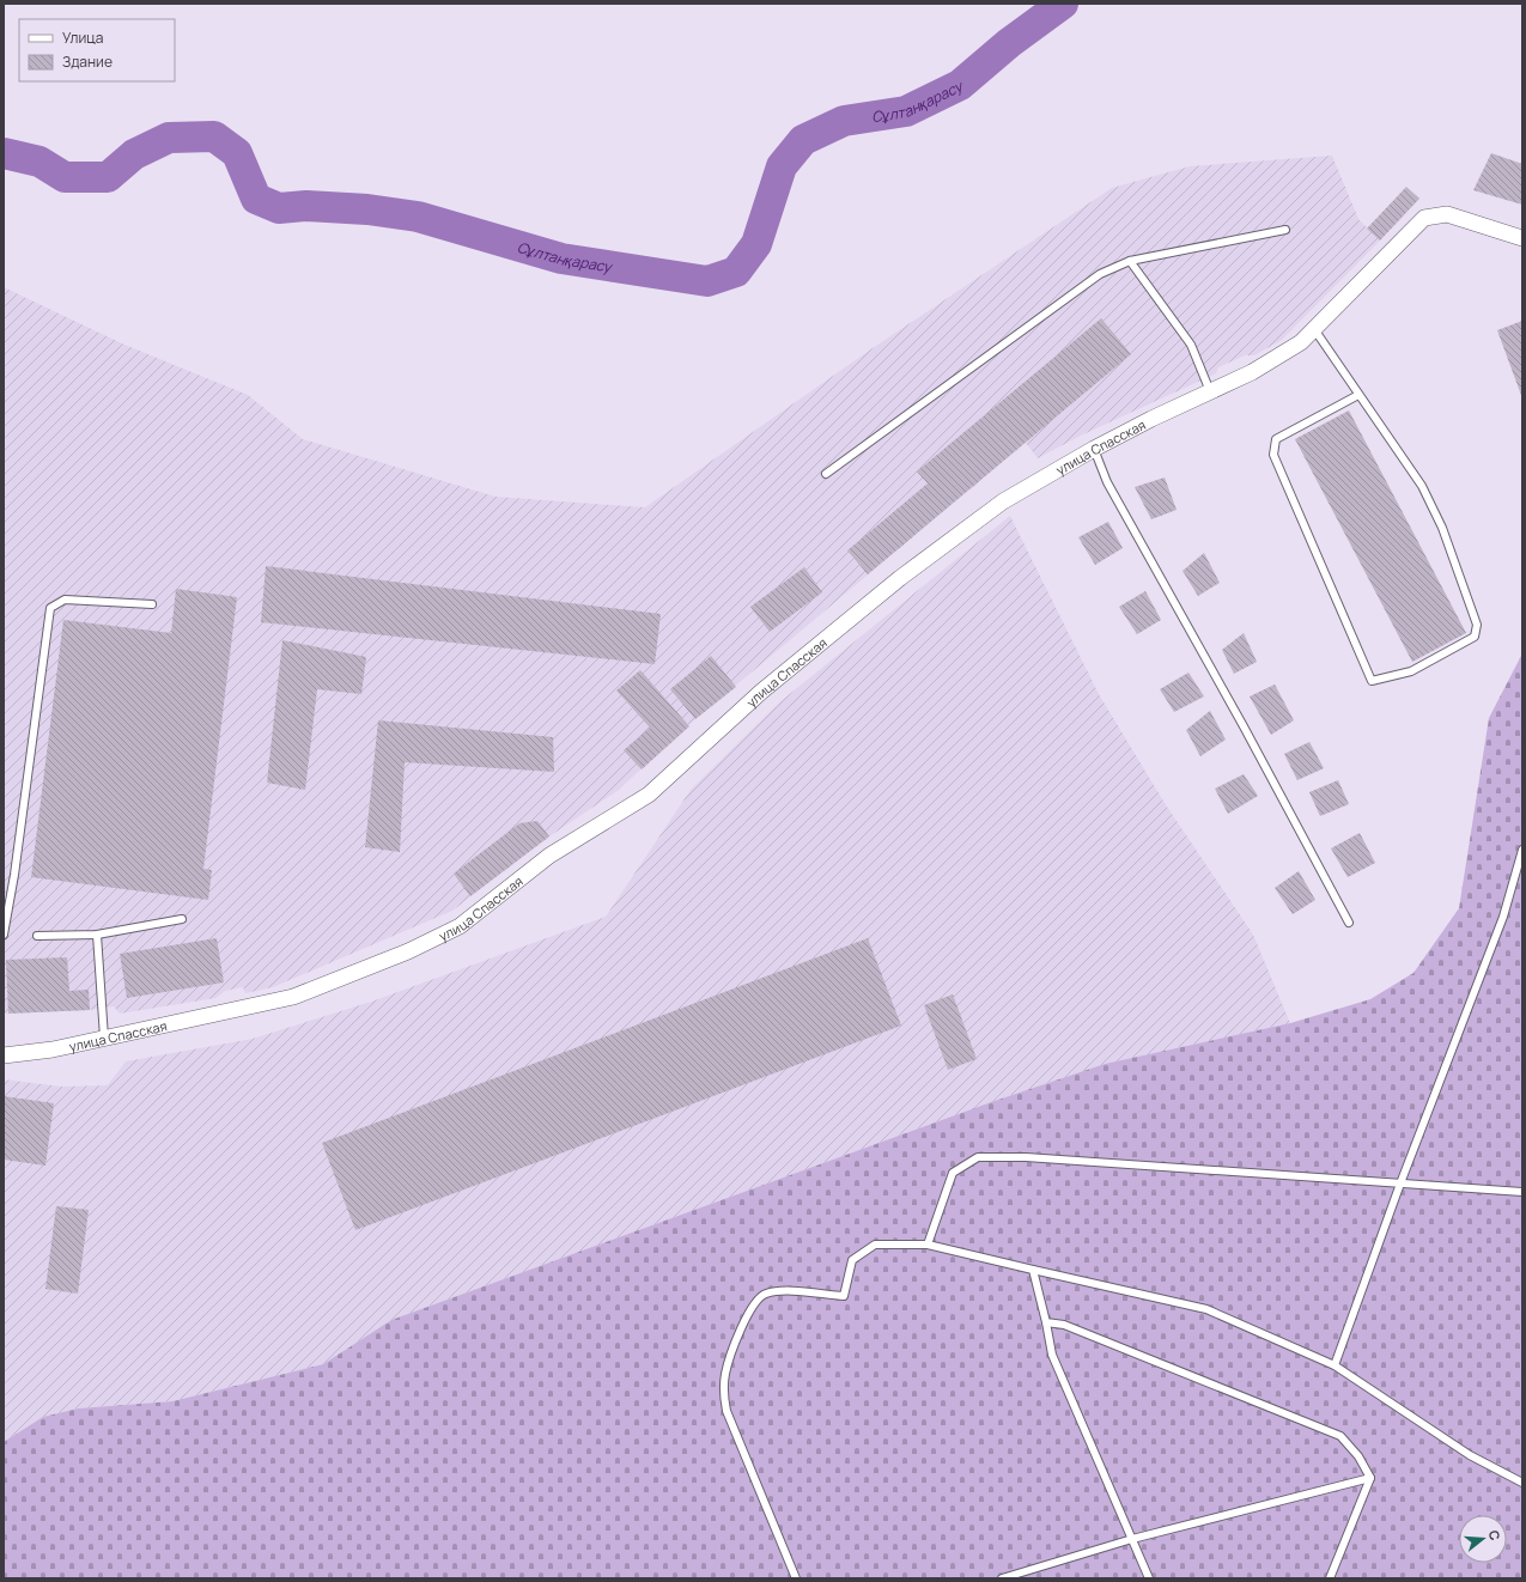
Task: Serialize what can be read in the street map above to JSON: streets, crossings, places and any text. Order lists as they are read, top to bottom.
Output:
{
  "streets": {
    "street": ["улица Спасская"]
  },
  "water": ["Сұлтанқарасу"],
  "legend": ["Улица", "Здание"],
  "north": "right"
}
